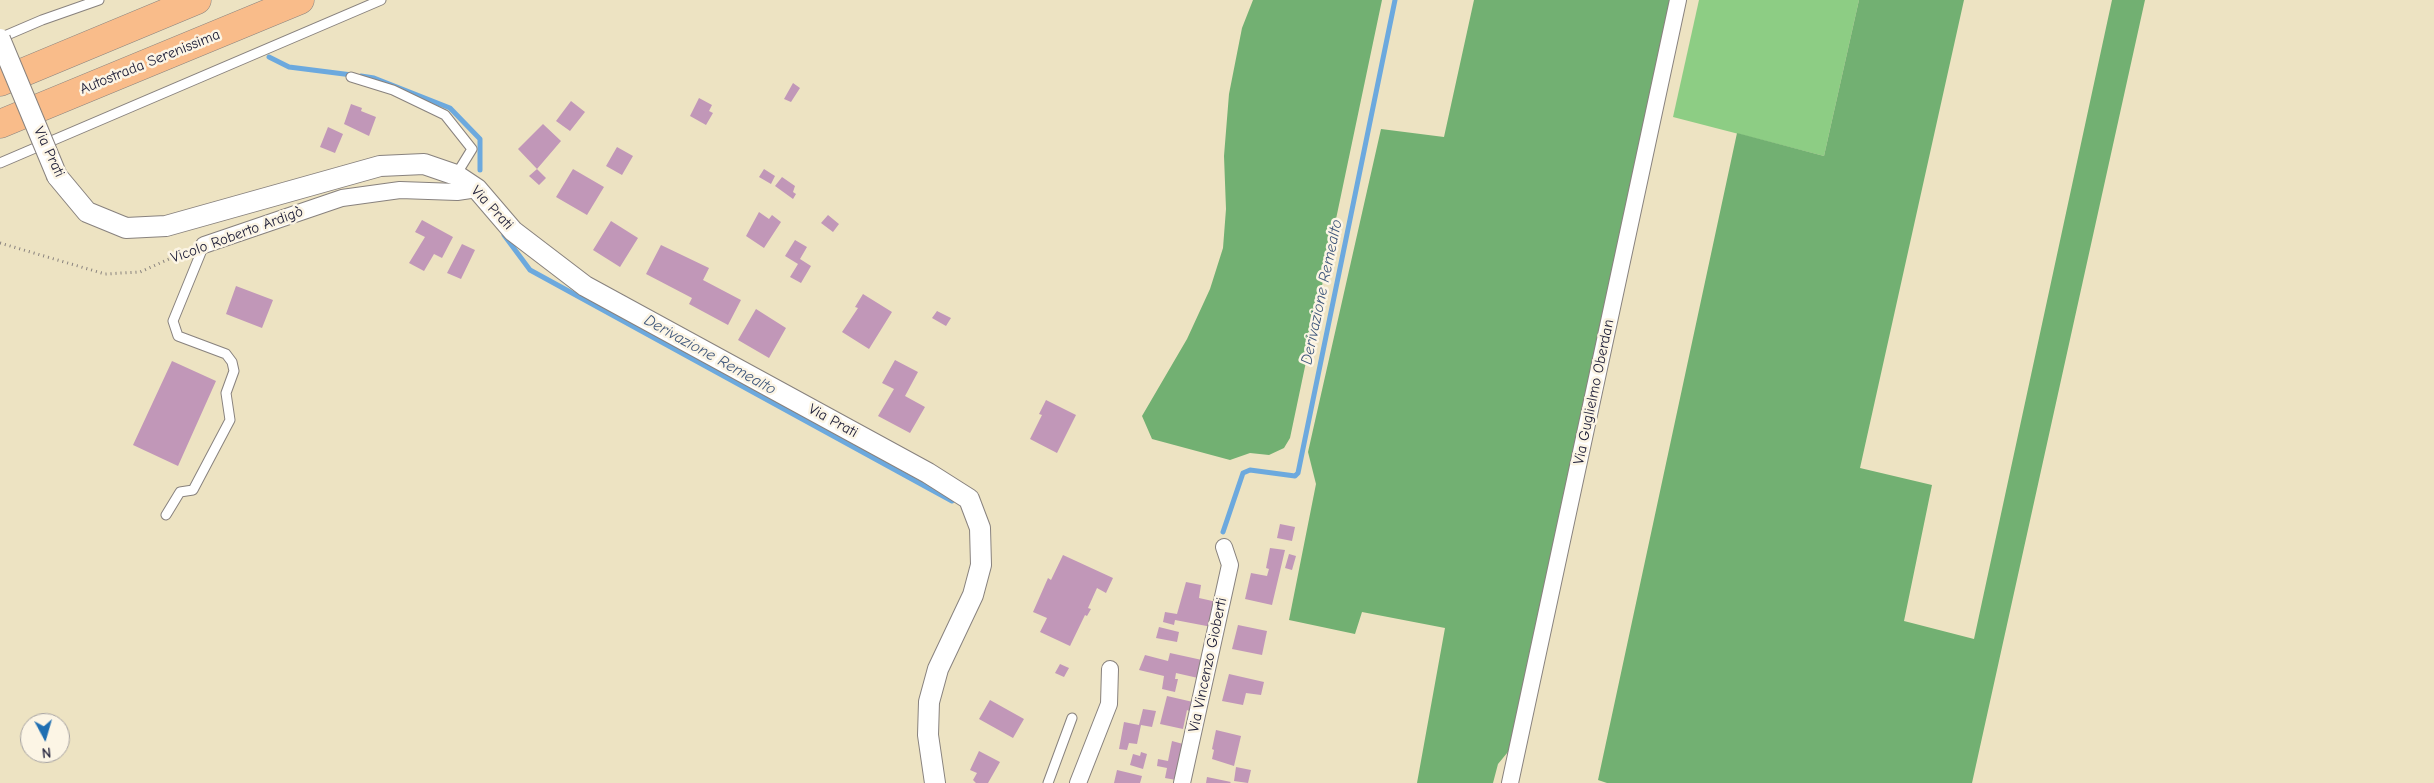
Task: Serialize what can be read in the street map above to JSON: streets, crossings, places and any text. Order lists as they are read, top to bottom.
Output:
{
  "streets": {
    "highway": ["Autostrada Serenissima"],
    "street": [
      "Via Prati",
      "Vicolo Roberto Ardigò",
      "Via Guglielmo Oberdan",
      "Via Vincenzo Gioberti"
    ]
  },
  "crossings": [
    ["Via Prati", "Vicolo Roberto Ardigò"]
  ],
  "water": ["Derivazione Remealto"],
  "north": "bottom"
}
